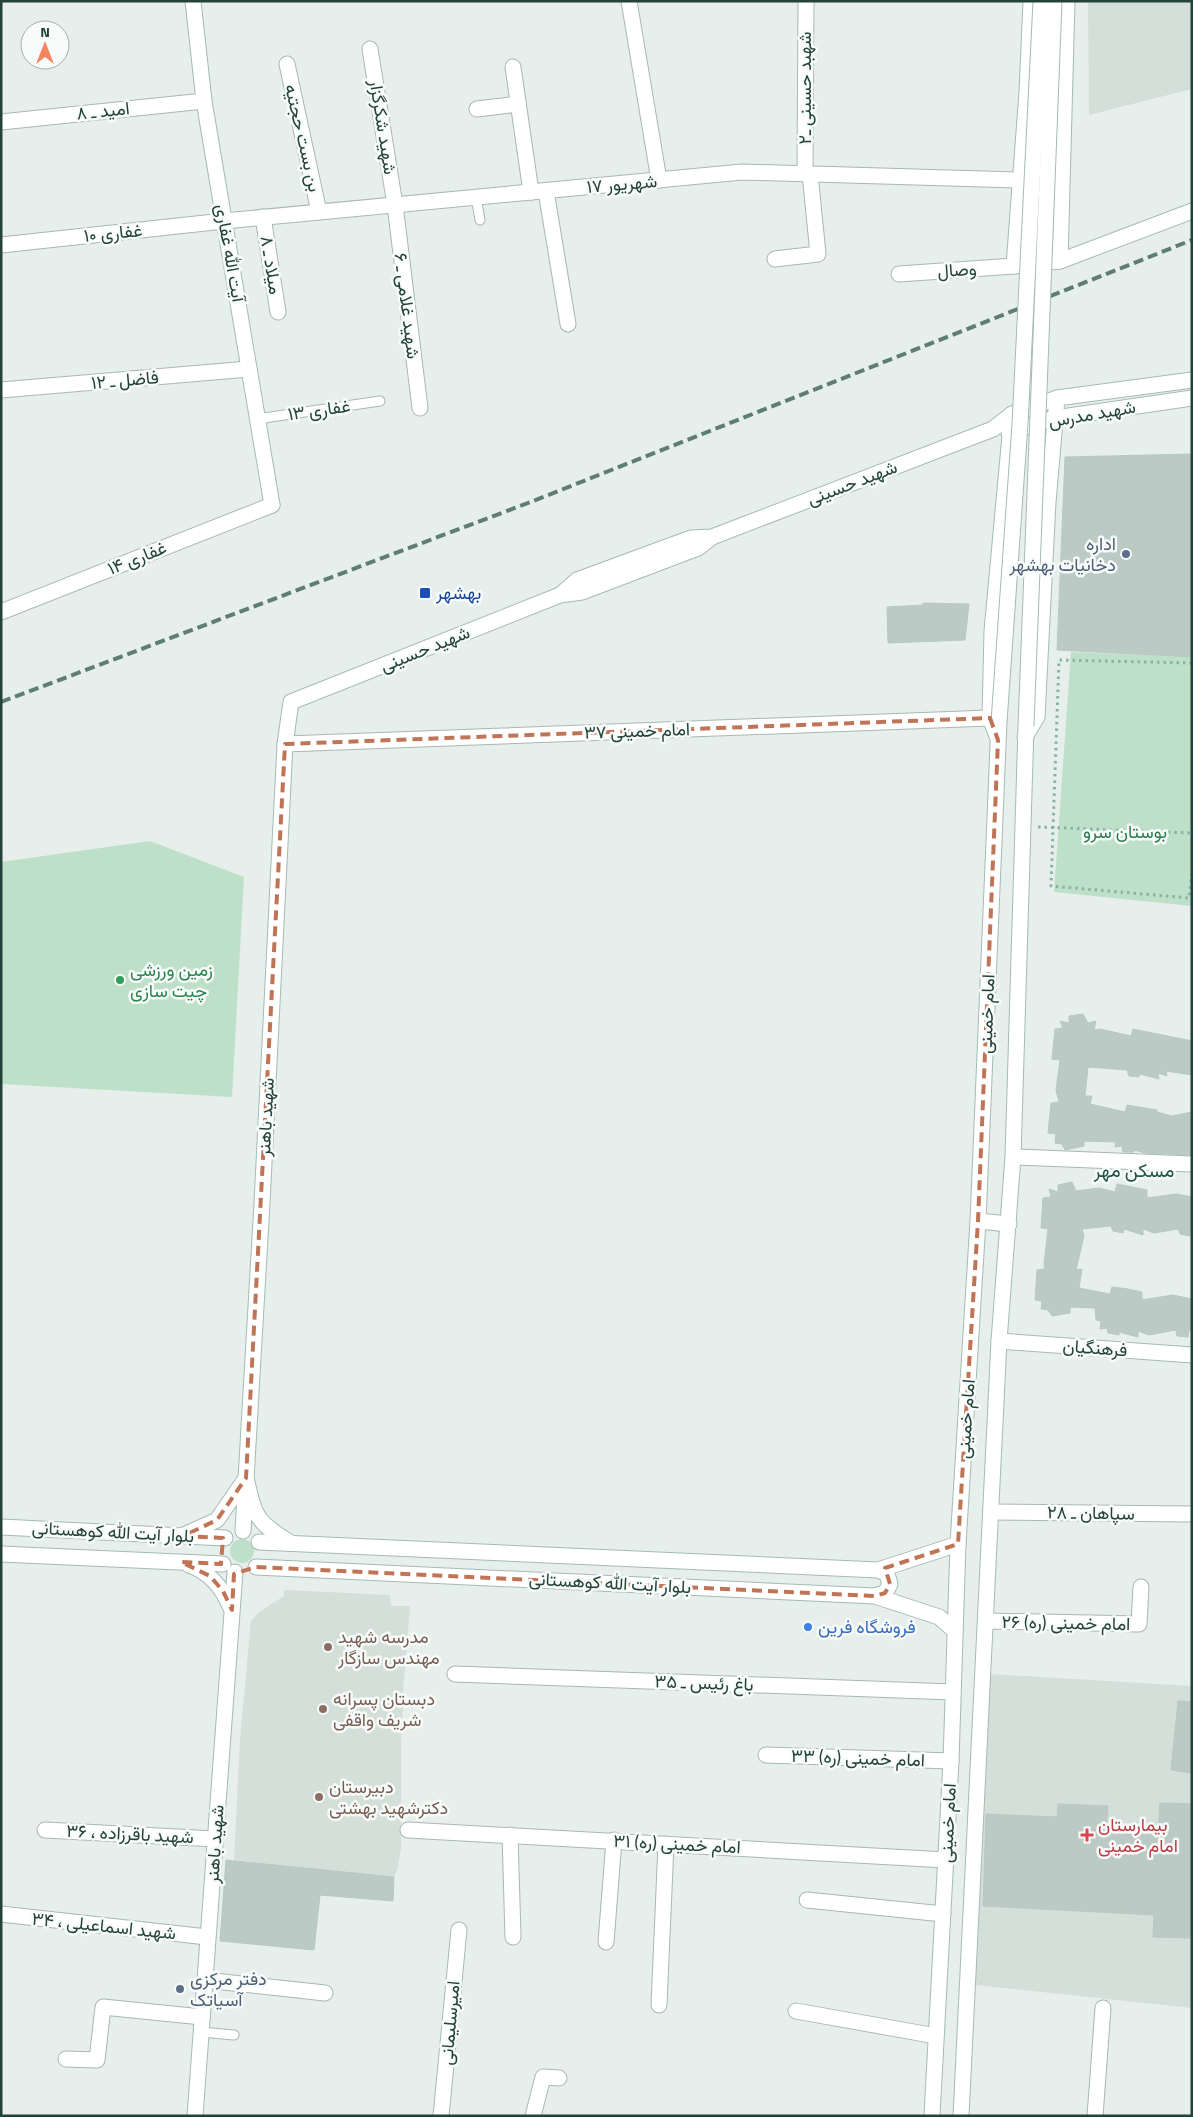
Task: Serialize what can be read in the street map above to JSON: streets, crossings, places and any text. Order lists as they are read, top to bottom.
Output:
{
  "streets": {
    "street": [
      "شهبد حسینی ـ۲",
      "امید ـ ۸",
      "شهید شکرگزار",
      "بن بست حجتیه",
      "۱۷ شهریور",
      "غفاری ۱۰",
      "آیت الله غفاری",
      "میلاد ـ ۸",
      "وصال",
      "شهید غلامی ـ ۶",
      "فاضل ـ ۱۲",
      "شهید مدرس",
      "شهید حسینی",
      "غفاری ۱۴",
      "امام خمینی ۳۷",
      "امام خمینی",
      "شهید باهنر",
      "فرهنگیان",
      "سپاهان ـ ۲۸",
      "بلوار آیت الله کوهستانی",
      "امام خمینی (ره) ۲۶",
      "باغ رئیس ـ ۳۵",
      "امام خمینی (ره) ۳۳",
      "شهید باقرزاده ، ۳۶",
      "امام خمینی (ره) ۳۱",
      "شهید اسماعیلی ، ۳۴",
      "امیرسلیمانی"
    ],
    "lane": ["غفاری ۱۳"]
  },
  "crossings": [
    ["شهبد حسینی ـ۲", "۱۷ شهریور"],
    ["امید ـ ۸", "آیت الله غفاری"],
    ["شهید شکرگزار", "۱۷ شهریور"],
    ["شهید شکرگزار", "شهید غلامی ـ ۶"],
    ["بن بست حجتیه", "۱۷ شهریور"],
    ["۱۷ شهریور", "غفاری ۱۰"],
    ["۱۷ شهریور", "آیت الله غفاری"],
    ["۱۷ شهریور", "میلاد ـ ۸"],
    ["۱۷ شهریور", "شهید غلامی ـ ۶"],
    ["غفاری ۱۰", "آیت الله غفاری"],
    ["آیت الله غفاری", "فاضل ـ ۱۲"],
    ["آیت الله غفاری", "غفاری ۱۳"],
    ["آیت الله غفاری", "غفاری ۱۴"],
    ["شهید مدرس", "شهید حسینی"],
    ["شهید حسینی", "شهید باهنر"],
    ["امام خمینی ۳۷", "امام خمینی"],
    ["امام خمینی ۳۷", "شهید باهنر"],
    ["امام خمینی", "فرهنگیان"],
    ["امام خمینی", "سپاهان ـ ۲۸"],
    ["امام خمینی", "بلوار آیت الله کوهستانی"],
    ["امام خمینی", "امام خمینی (ره) ۲۶"],
    ["امام خمینی", "باغ رئیس ـ ۳۵"],
    ["امام خمینی", "امام خمینی (ره) ۳۳"],
    ["امام خمینی", "امام خمینی (ره) ۳۱"],
    ["شهید باهنر", "بلوار آیت الله کوهستانی"],
    ["شهید باهنر", "شهید باقرزاده ، ۳۶"],
    ["شهید باهنر", "شهید اسماعیلی ، ۳۴"]
  ],
  "districts": ["مسکن مهر"],
  "parks": ["بوستان سرو"],
  "places": {
    "other": [
      "اداره دخانیات بهشهر",
      "زمین ورزشی چیت سازی",
      "فروشگاه فرین",
      "مدرسه شهید مهندس سازگار",
      "دبستان پسرانه شریف واقفی",
      "دبیرستان دکترشهید بهشتی",
      "دفتر مرکزی آسیاتک"
    ],
    "transit": ["بهشهر"],
    "health": ["بیمارستان امام خمینی"]
  },
  "north": "top"
}
